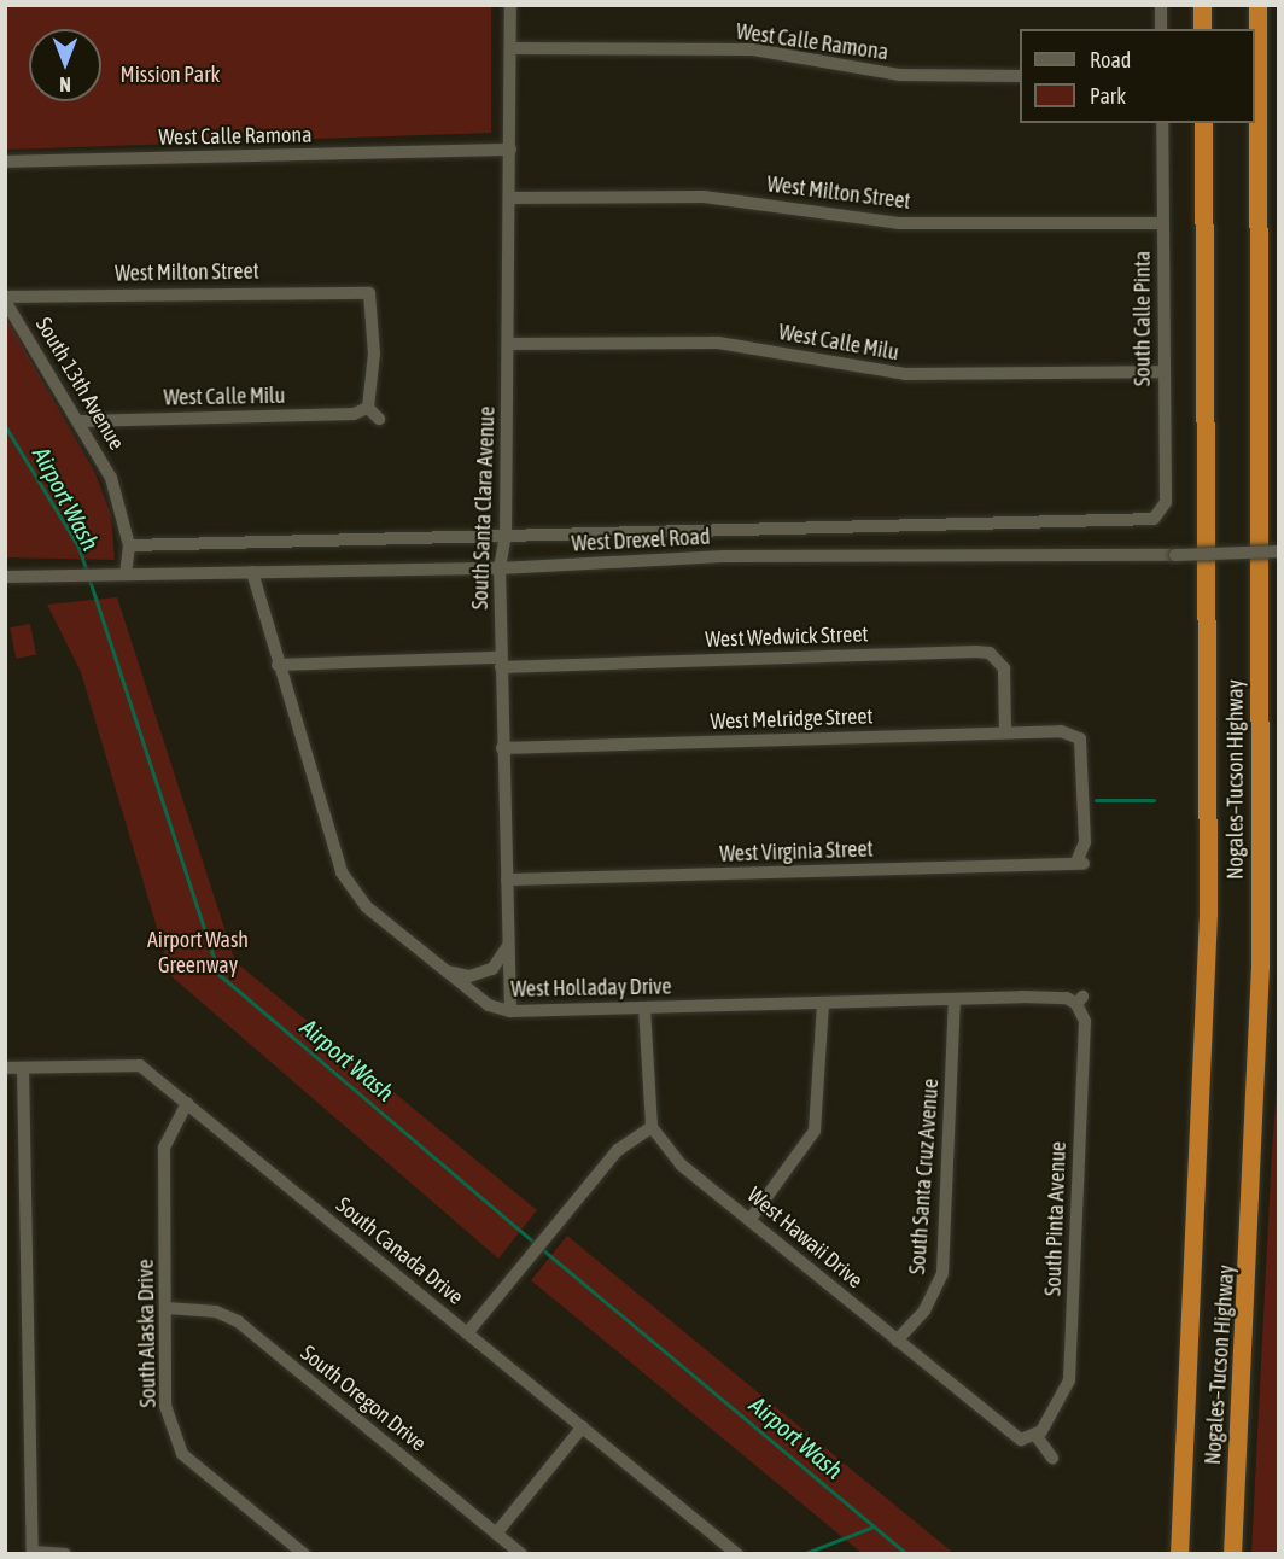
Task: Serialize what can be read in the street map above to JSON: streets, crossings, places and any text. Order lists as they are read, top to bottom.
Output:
{
  "streets": {
    "highway": ["Nogales–Tucson Highway"],
    "street": [
      "West Calle Ramona",
      "West Milton Street",
      "South Calle Pinta",
      "West Calle Milu",
      "South 13th Avenue",
      "South Santa Clara Avenue",
      "West Drexel Road",
      "West Wedwick Street",
      "West Melridge Street",
      "West Virginia Street",
      "West Holladay Drive",
      "South Santa Cruz Avenue",
      "South Pinta Avenue",
      "West Hawaii Drive",
      "South Canada Drive",
      "South Alaska Drive",
      "South Oregon Drive"
    ]
  },
  "crossings": [
    ["West Calle Ramona", "South Santa Clara Avenue"],
    ["West Milton Street", "South Calle Pinta"],
    ["West Milton Street", "West Calle Milu"],
    ["West Milton Street", "South 13th Avenue"],
    ["West Milton Street", "South Santa Clara Avenue"],
    ["South Calle Pinta", "West Calle Milu"],
    ["South Calle Pinta", "West Drexel Road"],
    ["West Calle Milu", "South 13th Avenue"],
    ["West Calle Milu", "South Santa Clara Avenue"],
    ["South 13th Avenue", "West Drexel Road"],
    ["South Santa Clara Avenue", "West Drexel Road"],
    ["South Santa Clara Avenue", "West Wedwick Street"],
    ["South Santa Clara Avenue", "West Melridge Street"],
    ["South Santa Clara Avenue", "West Virginia Street"],
    ["South Santa Clara Avenue", "West Holladay Drive"],
    ["West Drexel Road", "West Holladay Drive"],
    ["West Wedwick Street", "West Melridge Street"],
    ["West Wedwick Street", "West Holladay Drive"],
    ["West Melridge Street", "West Virginia Street"],
    ["West Holladay Drive", "South Santa Cruz Avenue"],
    ["West Holladay Drive", "South Pinta Avenue"],
    ["South Santa Cruz Avenue", "West Hawaii Drive"],
    ["South Pinta Avenue", "West Hawaii Drive"],
    ["South Canada Drive", "South Alaska Drive"],
    ["South Alaska Drive", "South Oregon Drive"]
  ],
  "water": ["Airport Wash"],
  "parks": ["Mission Park", "Airport Wash Greenway"],
  "legend": ["Road", "Park"],
  "north": "bottom"
}
